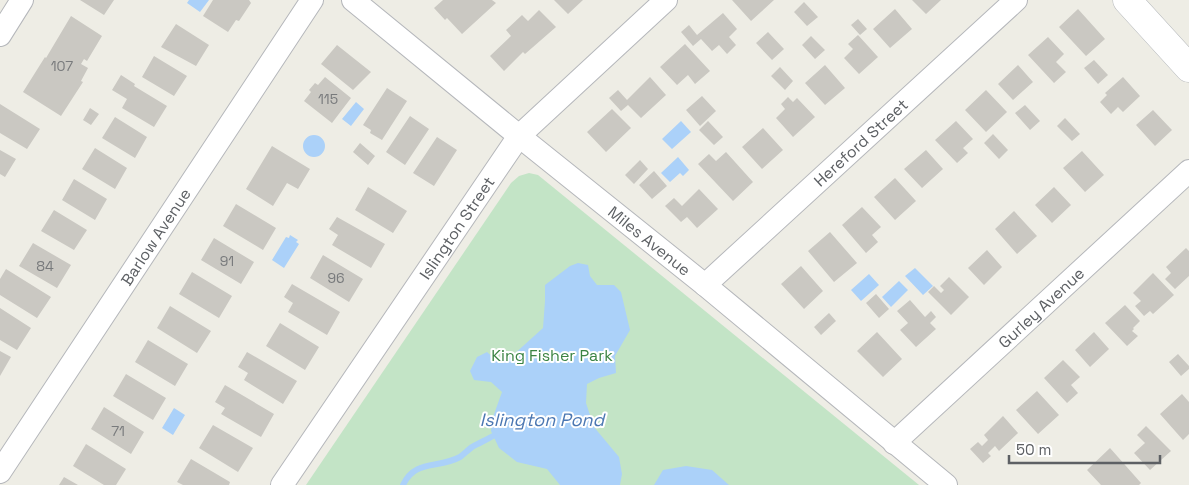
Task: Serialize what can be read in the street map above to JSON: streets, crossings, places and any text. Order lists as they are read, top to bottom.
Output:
{
  "streets": {
    "street": [
      "Hereford Street",
      "Islington Street",
      "Barlow Avenue",
      "Miles Avenue",
      "Gurley Avenue"
    ]
  },
  "crossings": [
    ["Hereford Street", "Miles Avenue"],
    ["Islington Street", "Miles Avenue"],
    ["Miles Avenue", "Gurley Avenue"]
  ],
  "water": ["Islington Pond"],
  "parks": ["King Fisher Park"],
  "house_numbers": [
    "107",
    "115",
    "91",
    "84",
    "96",
    "71"
  ],
  "scale_bar": "50 m"
}
